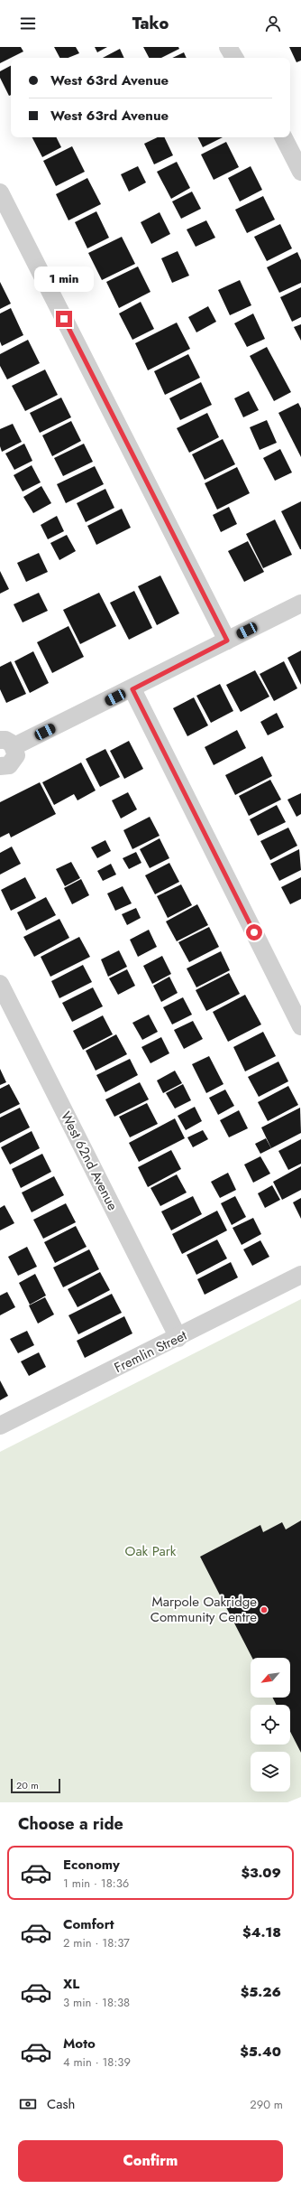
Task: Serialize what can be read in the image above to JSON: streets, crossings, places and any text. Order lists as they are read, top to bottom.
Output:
{
  "streets": {
    "street": ["West 62nd Avenue", "Fremlin Street"]
  },
  "crossings": [
    ["West 62nd Avenue", "Fremlin Street"]
  ],
  "parks": ["Oak Park"],
  "places": ["Marpole Oakridge Community Centre"],
  "scale_bar": "20 m",
  "north": "bottom left",
  "page": {
    "header": "Tako",
    "banner": ["West 63rd Avenue", "West 63rd Avenue"],
    "bubble": "1 min",
    "scale": "20 m",
    "heading": "Choose a ride",
    "list": [
      {
        "name": "Economy",
        "note": "1 min · 18:36",
        "value": "$3.09"
      },
      {
        "name": "Comfort",
        "note": "2 min · 18:37",
        "value": "$4.18"
      },
      {
        "name": "XL",
        "note": "3 min · 18:38",
        "value": "$5.26"
      },
      {
        "name": "Moto",
        "note": "4 min · 18:39",
        "value": "$5.40"
      }
    ],
    "pay": ["Cash", "290 m"],
    "buttons": "Confirm"
  }
}
